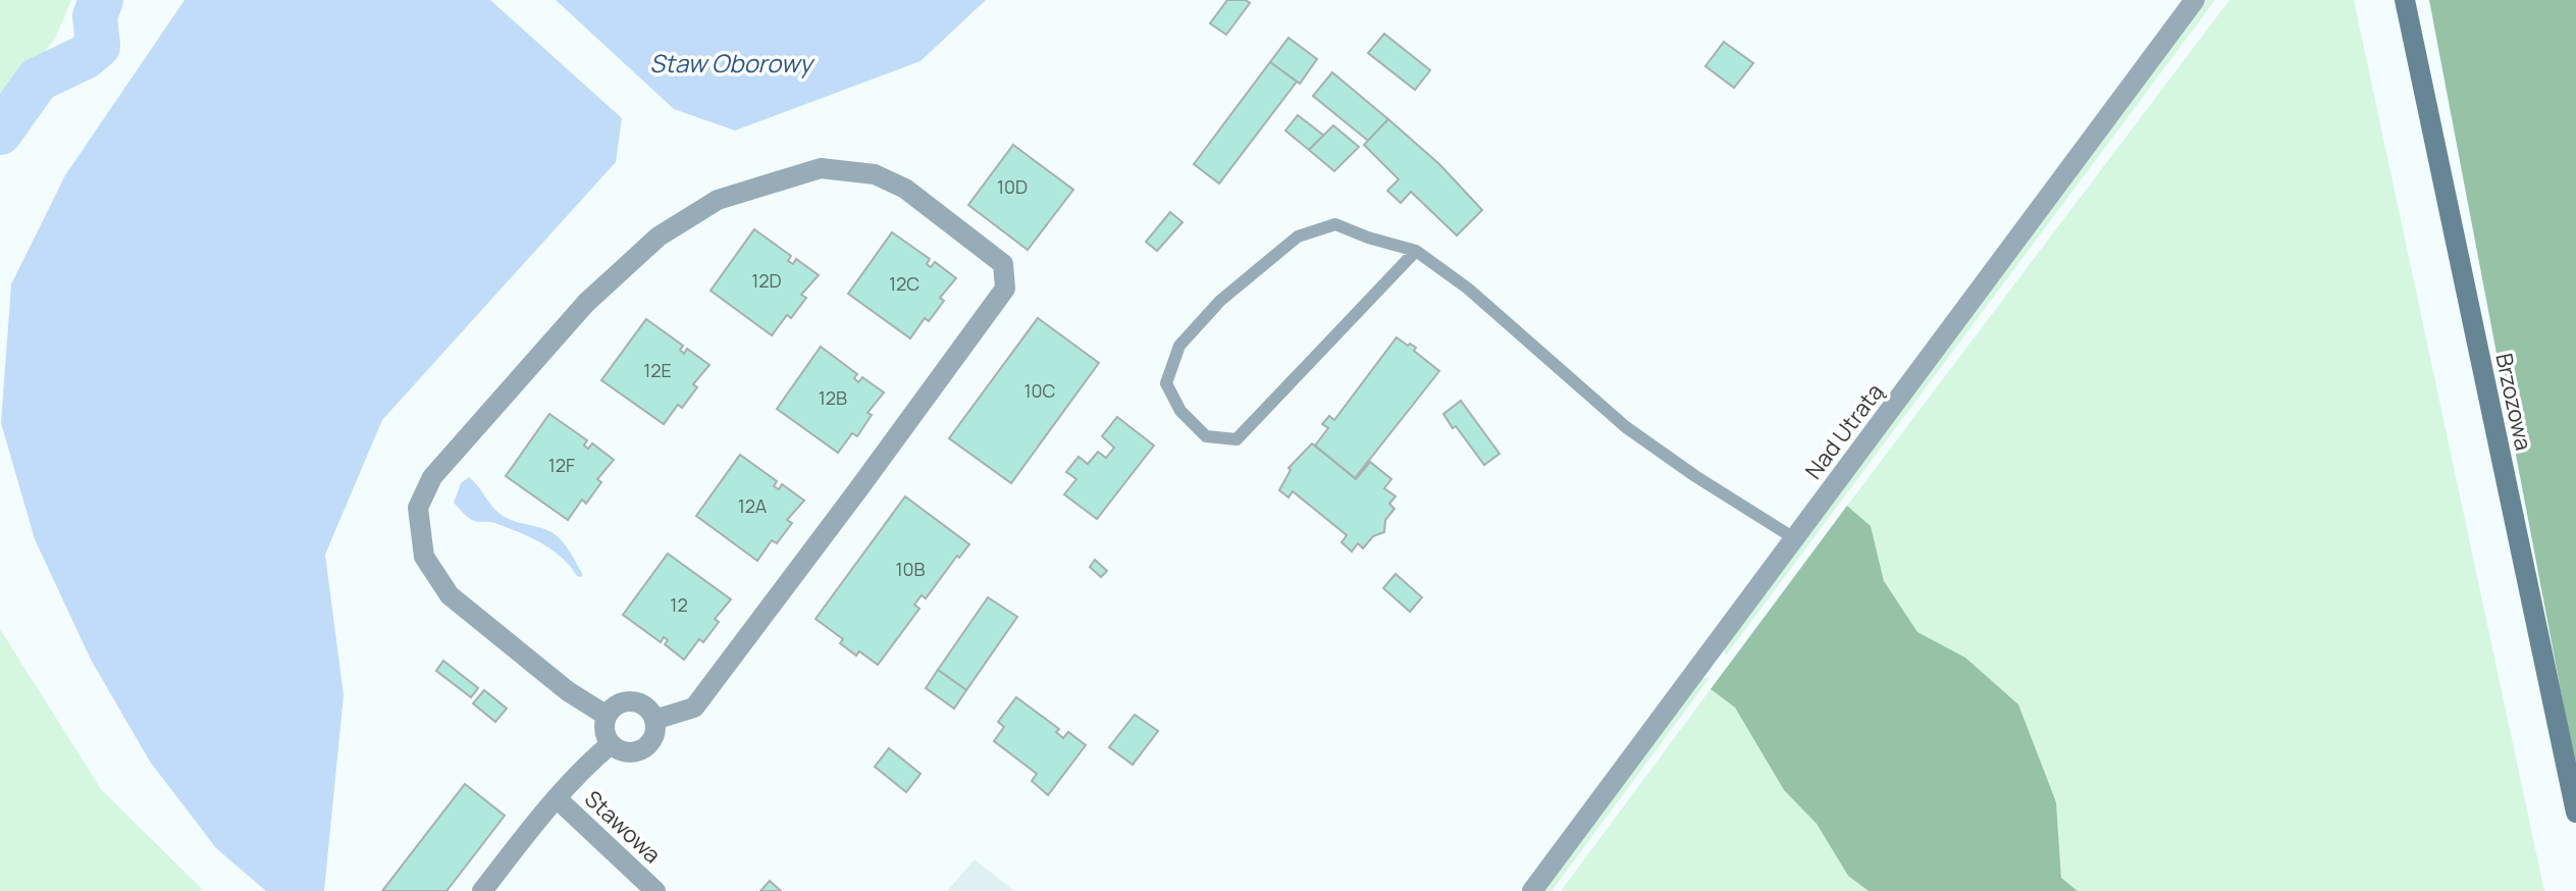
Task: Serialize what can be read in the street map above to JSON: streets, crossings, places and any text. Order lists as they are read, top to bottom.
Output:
{
  "streets": {
    "street": ["Brzozowa", "Nad Utratą", "Stawowa"]
  },
  "water": ["Staw Oborowy"],
  "house_numbers": [
    "10D",
    "12D",
    "12C",
    "12E",
    "10C",
    "12B",
    "12F",
    "12A",
    "10B",
    "12"
  ]
}
